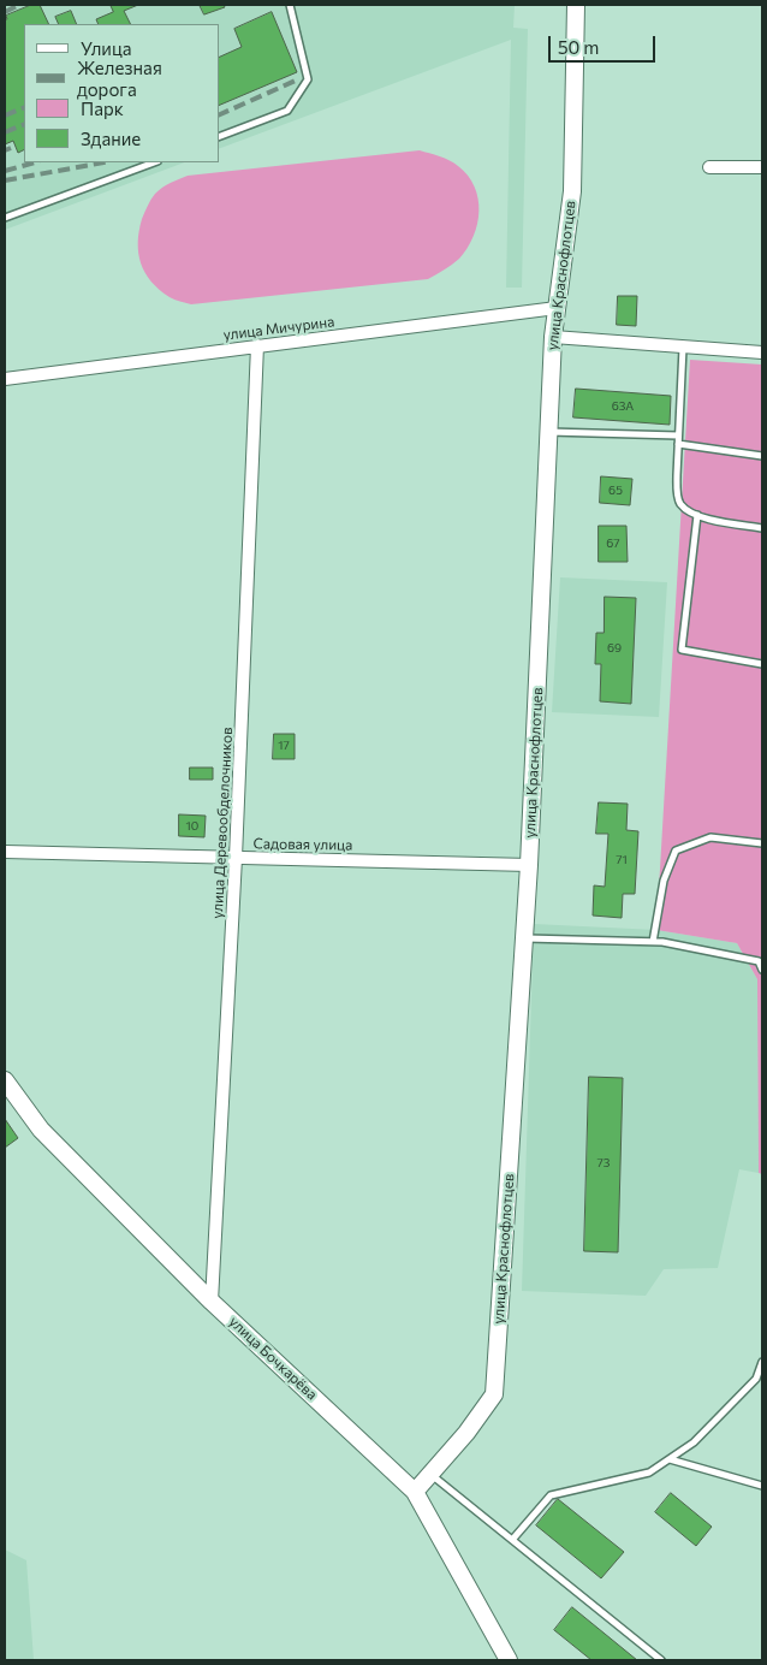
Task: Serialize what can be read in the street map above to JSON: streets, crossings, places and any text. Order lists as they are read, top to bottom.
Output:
{
  "streets": {
    "street": [
      "улица Краснофлотцев",
      "улица Мичурина",
      "улица Деревообделочников",
      "Садовая улица",
      "улица Бочкарёва"
    ]
  },
  "crossings": [
    ["улица Краснофлотцев", "улица Мичурина"],
    ["улица Краснофлотцев", "Садовая улица"],
    ["улица Краснофлотцев", "улица Бочкарёва"],
    ["улица Мичурина", "улица Деревообделочников"],
    ["улица Деревообделочников", "Садовая улица"],
    ["улица Деревообделочников", "улица Бочкарёва"]
  ],
  "house_numbers": [
    "63А",
    "65",
    "67",
    "69",
    "17",
    "10",
    "71",
    "73"
  ],
  "legend": [
    "Улица",
    "Железная дорога",
    "Парк",
    "Здание"
  ],
  "scale_bar": "50 m"
}
